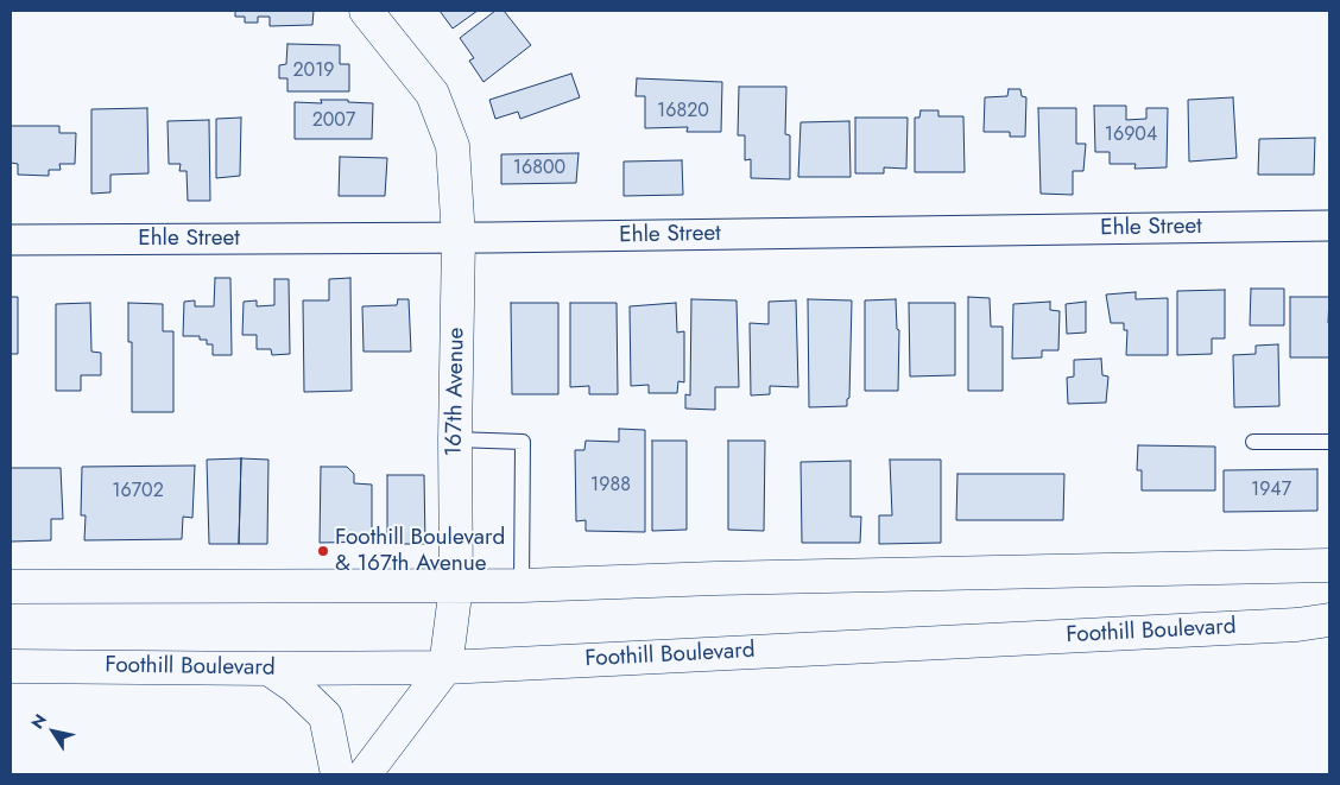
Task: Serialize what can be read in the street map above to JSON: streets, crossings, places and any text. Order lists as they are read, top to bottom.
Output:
{
  "streets": {
    "main road": ["167th Avenue", "Foothill Boulevard"],
    "street": ["Ehle Street"]
  },
  "crossings": [
    ["Ehle Street", "167th Avenue"],
    ["167th Avenue", "Foothill Boulevard"]
  ],
  "places": ["Foothill Boulevard & 167th Avenue"],
  "house_numbers": [
    "2019",
    "16820",
    "2007",
    "16904",
    "16800",
    "1988",
    "1947",
    "16702"
  ],
  "north": "top left"
}
